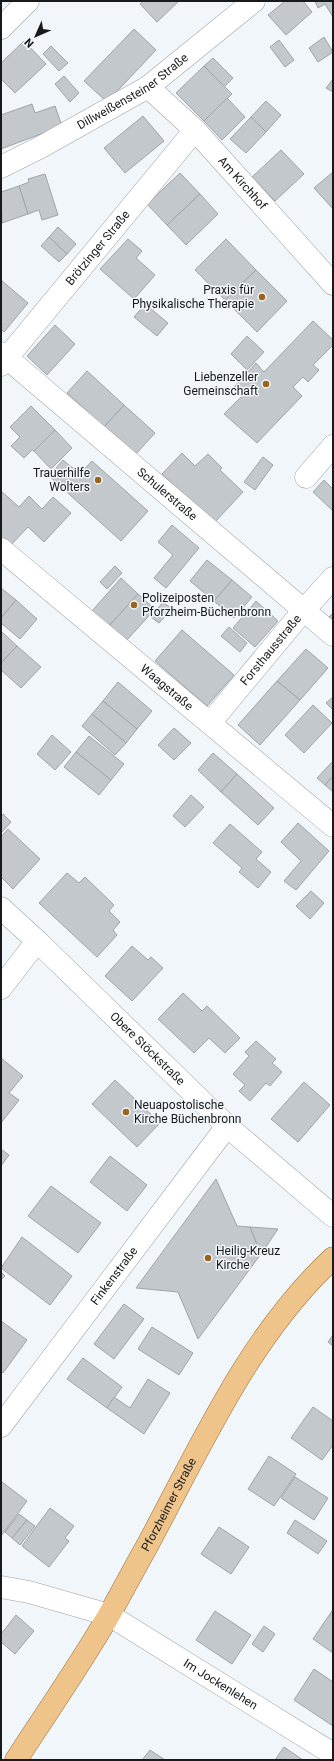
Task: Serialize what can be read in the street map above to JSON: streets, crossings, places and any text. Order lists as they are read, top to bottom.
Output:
{
  "streets": {
    "main road": ["Pforzheimer Straße"],
    "street": [
      "Dillweißensteiner Straße",
      "Am Kirchhof",
      "Brötzinger Straße",
      "Schulerstraße",
      "Forsthausstraße",
      "Waagstraße",
      "Obere Stöckstraße",
      "Finkenstraße",
      "Im Jockenlehen"
    ]
  },
  "crossings": [
    ["Dillweißensteiner Straße", "Am Kirchhof"],
    ["Am Kirchhof", "Brötzinger Straße"],
    ["Brötzinger Straße", "Schulerstraße"],
    ["Schulerstraße", "Forsthausstraße"],
    ["Forsthausstraße", "Waagstraße"],
    ["Obere Stöckstraße", "Finkenstraße"],
    ["Pforzheimer Straße", "Im Jockenlehen"]
  ],
  "places": [
    "Praxis für Physikalische Therapie",
    "Liebenzeller Gemeinschaft",
    "Trauerhilfe Wolters",
    "Polizeiposten Pforzheim-Büchenbronn",
    "Neuapostolische Kirche Büchenbronn",
    "Heilig-Kreuz Kirche"
  ],
  "north": "bottom left"
}
